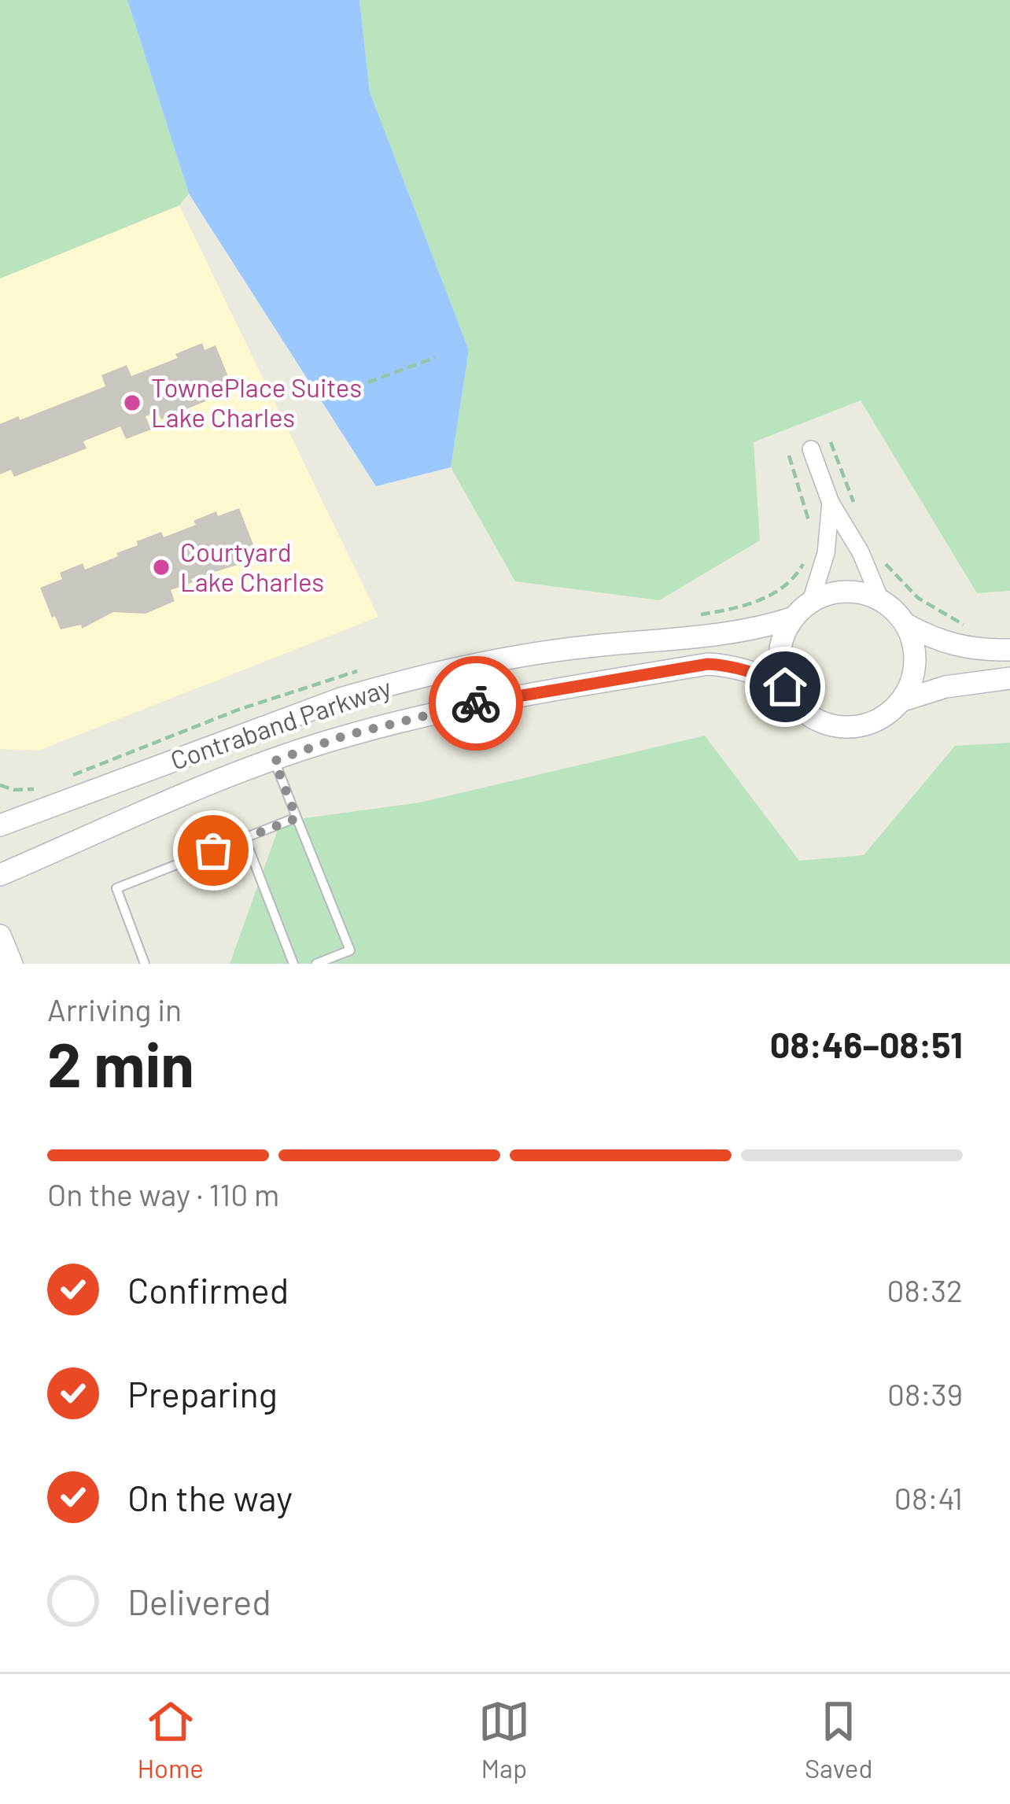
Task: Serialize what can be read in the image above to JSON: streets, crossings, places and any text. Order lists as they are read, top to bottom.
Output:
{
  "streets": {
    "street": ["Contraband Parkway"]
  },
  "places": ["TownePlace Suites Lake Charles", "Courtyard Lake Charles"],
  "page": {
    "heading": ["2 min", "Arriving in", "08:46–08:51"],
    "bar": "On the way · 110 m",
    "list": [
      ["Confirmed", "08:32"],
      ["Preparing", "08:39"],
      ["On the way", "08:41"],
      "Delivered"
    ],
    "tabs": ["Home", "Map", "Saved"]
  }
}
